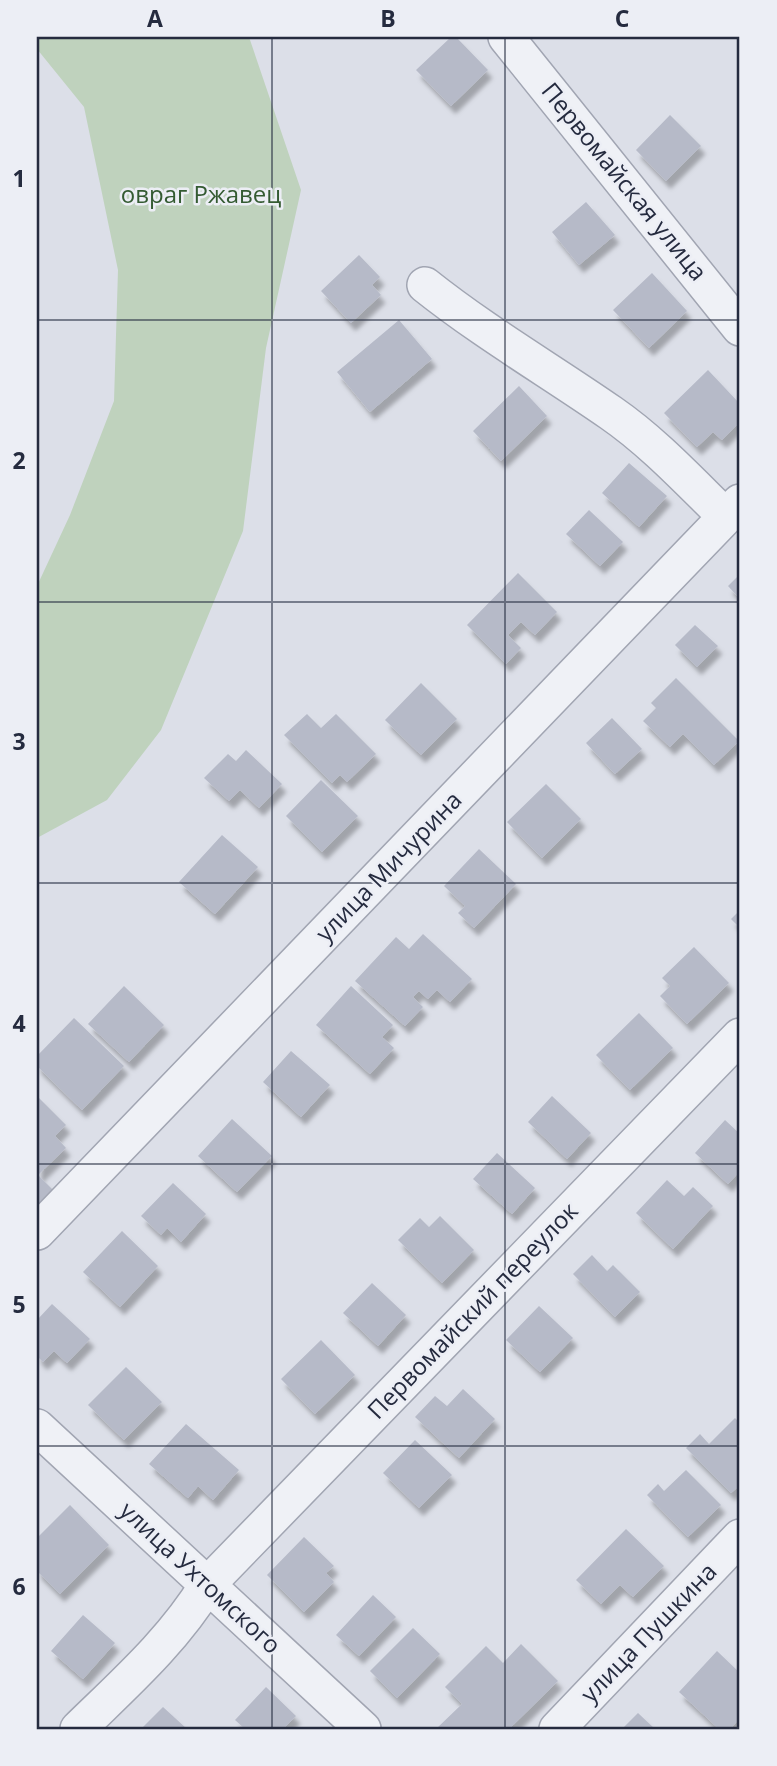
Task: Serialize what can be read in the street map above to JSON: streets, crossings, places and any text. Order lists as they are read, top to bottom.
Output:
{
  "streets": {
    "street": [
      "Первомайская улица",
      "улица Мичурина",
      "Первомайский переулок",
      "улица Ухтомского",
      "улица Пушкина"
    ]
  },
  "crossings": [
    ["Первомайский переулок", "улица Ухтомского"]
  ],
  "parks": ["овраг Ржавец"],
  "grid": {
    "columns": ["A", "B", "C"],
    "rows": [
      "1",
      "2",
      "3",
      "4",
      "5",
      "6"
    ]
  }
}
